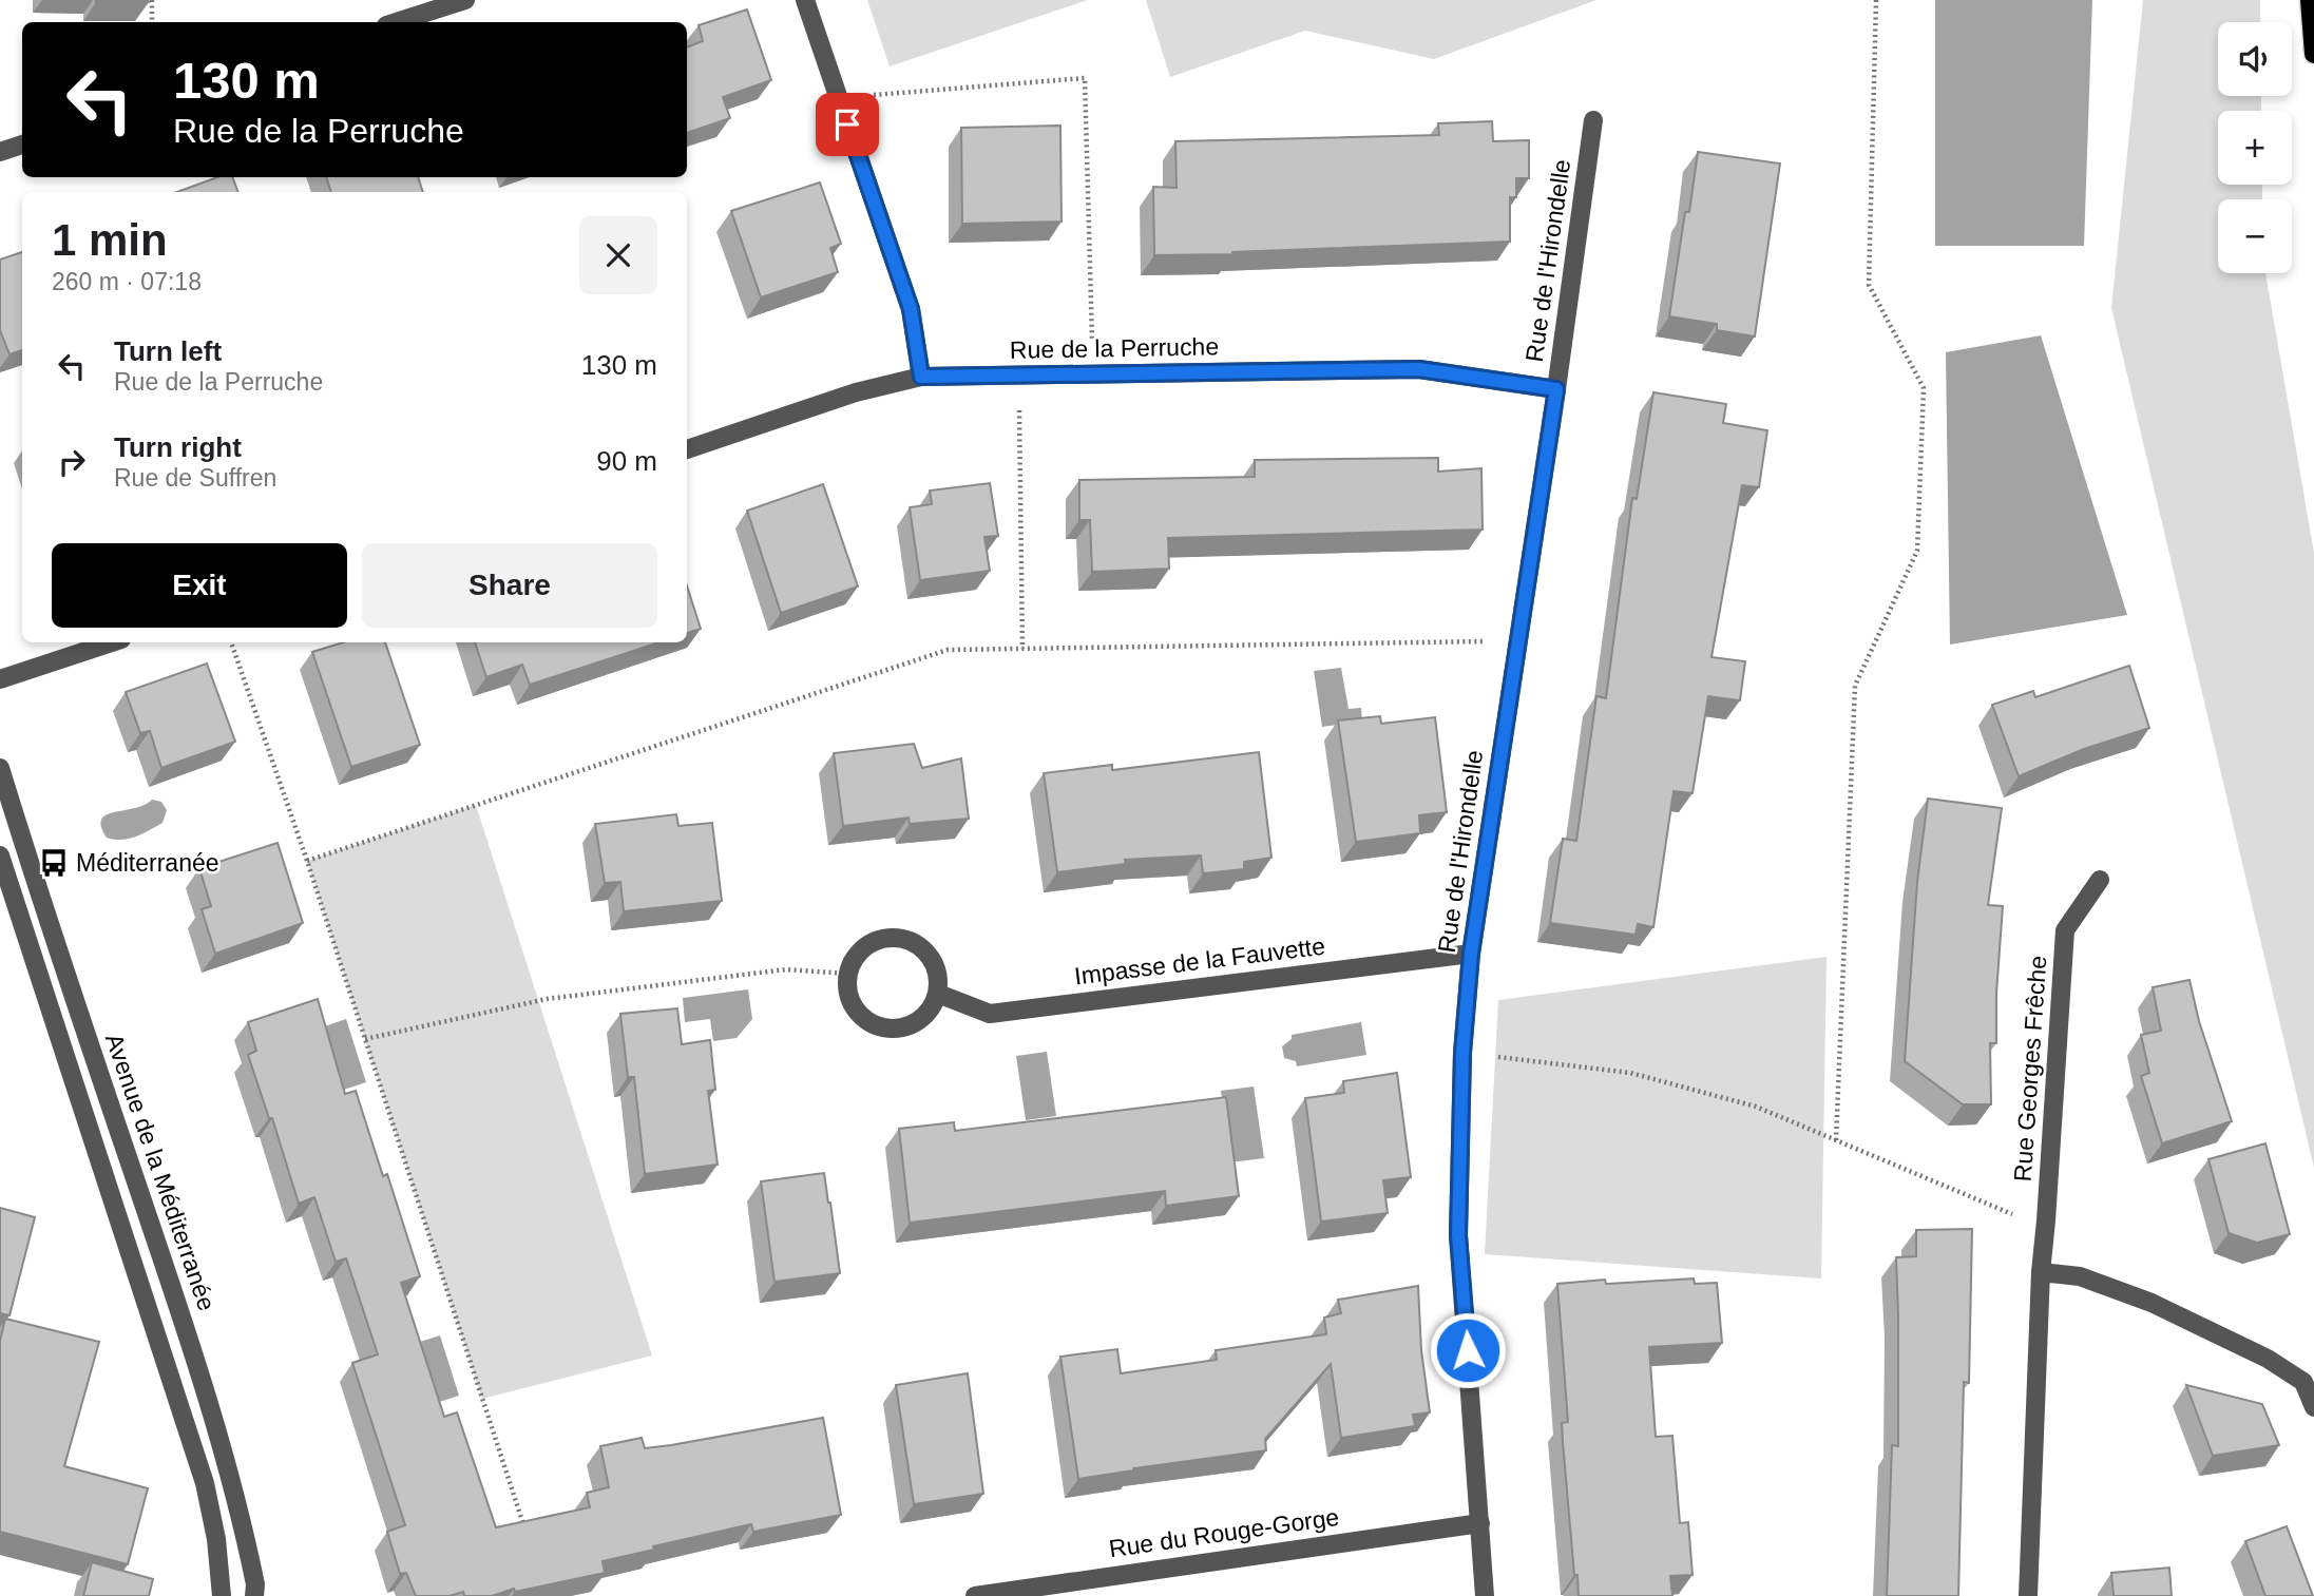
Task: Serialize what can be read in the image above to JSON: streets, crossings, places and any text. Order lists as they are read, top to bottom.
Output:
{
  "streets": {
    "street": [
      "Rue de l'Hirondelle",
      "Rue de la Perruche",
      "Impasse de la Fauvette",
      "Rue Georges Frêche",
      "Avenue de la Méditerranée",
      "Rue du Rouge-Gorge"
    ]
  },
  "crossings": [
    ["Rue de l'Hirondelle", "Rue de la Perruche"],
    ["Rue de l'Hirondelle", "Impasse de la Fauvette"],
    ["Rue de l'Hirondelle", "Rue du Rouge-Gorge"]
  ],
  "places": {
    "bus stop": ["Méditerranée"]
  },
  "page": {
    "map_buttons": ["+", "−"],
    "turn": ["130 m", "Rue de la Perruche"],
    "heading": ["1 min", "260 m · 07:18"],
    "list": [
      {
        "name": "Turn left",
        "note": "Rue de la Perruche",
        "value": "130 m"
      },
      {
        "name": "Turn right",
        "note": "Rue de Suffren",
        "value": "90 m"
      }
    ],
    "buttons": ["Exit", "Share"]
  }
}
